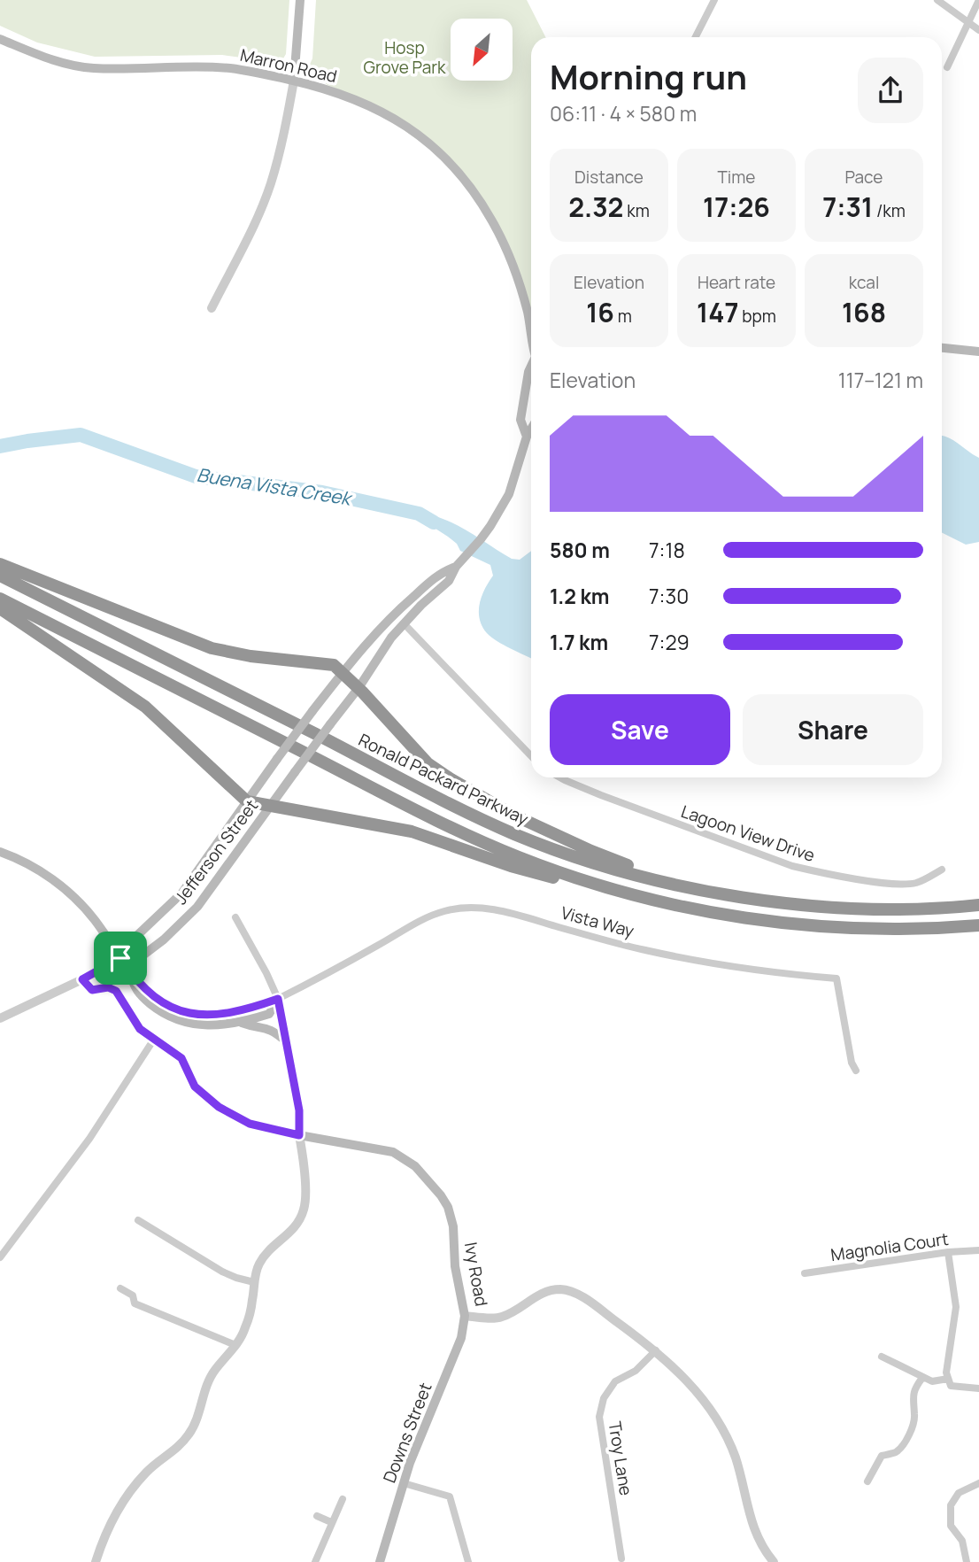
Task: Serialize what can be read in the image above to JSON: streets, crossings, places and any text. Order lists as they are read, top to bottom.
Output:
{
  "streets": {
    "highway": ["Ronald Packard Parkway"],
    "main road": [
      "Marron Road",
      "Jefferson Street",
      "Vista Way",
      "Ivy Road",
      "Downs Street"
    ],
    "street": ["Lagoon View Drive", "Magnolia Court", "Troy Lane"]
  },
  "crossings": [
    ["Marron Road", "Jefferson Street"],
    ["Jefferson Street", "Vista Way"],
    ["Ivy Road", "Downs Street"],
    ["Ivy Road", "Troy Lane"]
  ],
  "water": ["Buena Vista Creek"],
  "parks": ["Hosp Grove Park"],
  "north": "bottom left",
  "page": {
    "heading": ["Morning run", "06:11 · 4 × 580 m"],
    "stats": [
      ["Distance", "2.32 km"],
      ["Time", "17:26"],
      ["Pace", "7:31 /km"],
      ["Elevation", "16 m"],
      ["Heart rate", "147 bpm"],
      ["kcal", "168"]
    ],
    "chart": ["Elevation", "117–121 m"],
    "list": [
      {
        "name": "580 m",
        "note": "7:18"
      },
      {
        "name": "1.2 km",
        "note": "7:30"
      },
      {
        "name": "1.7 km",
        "note": "7:29"
      }
    ],
    "buttons": ["Save", "Share"]
  }
}
